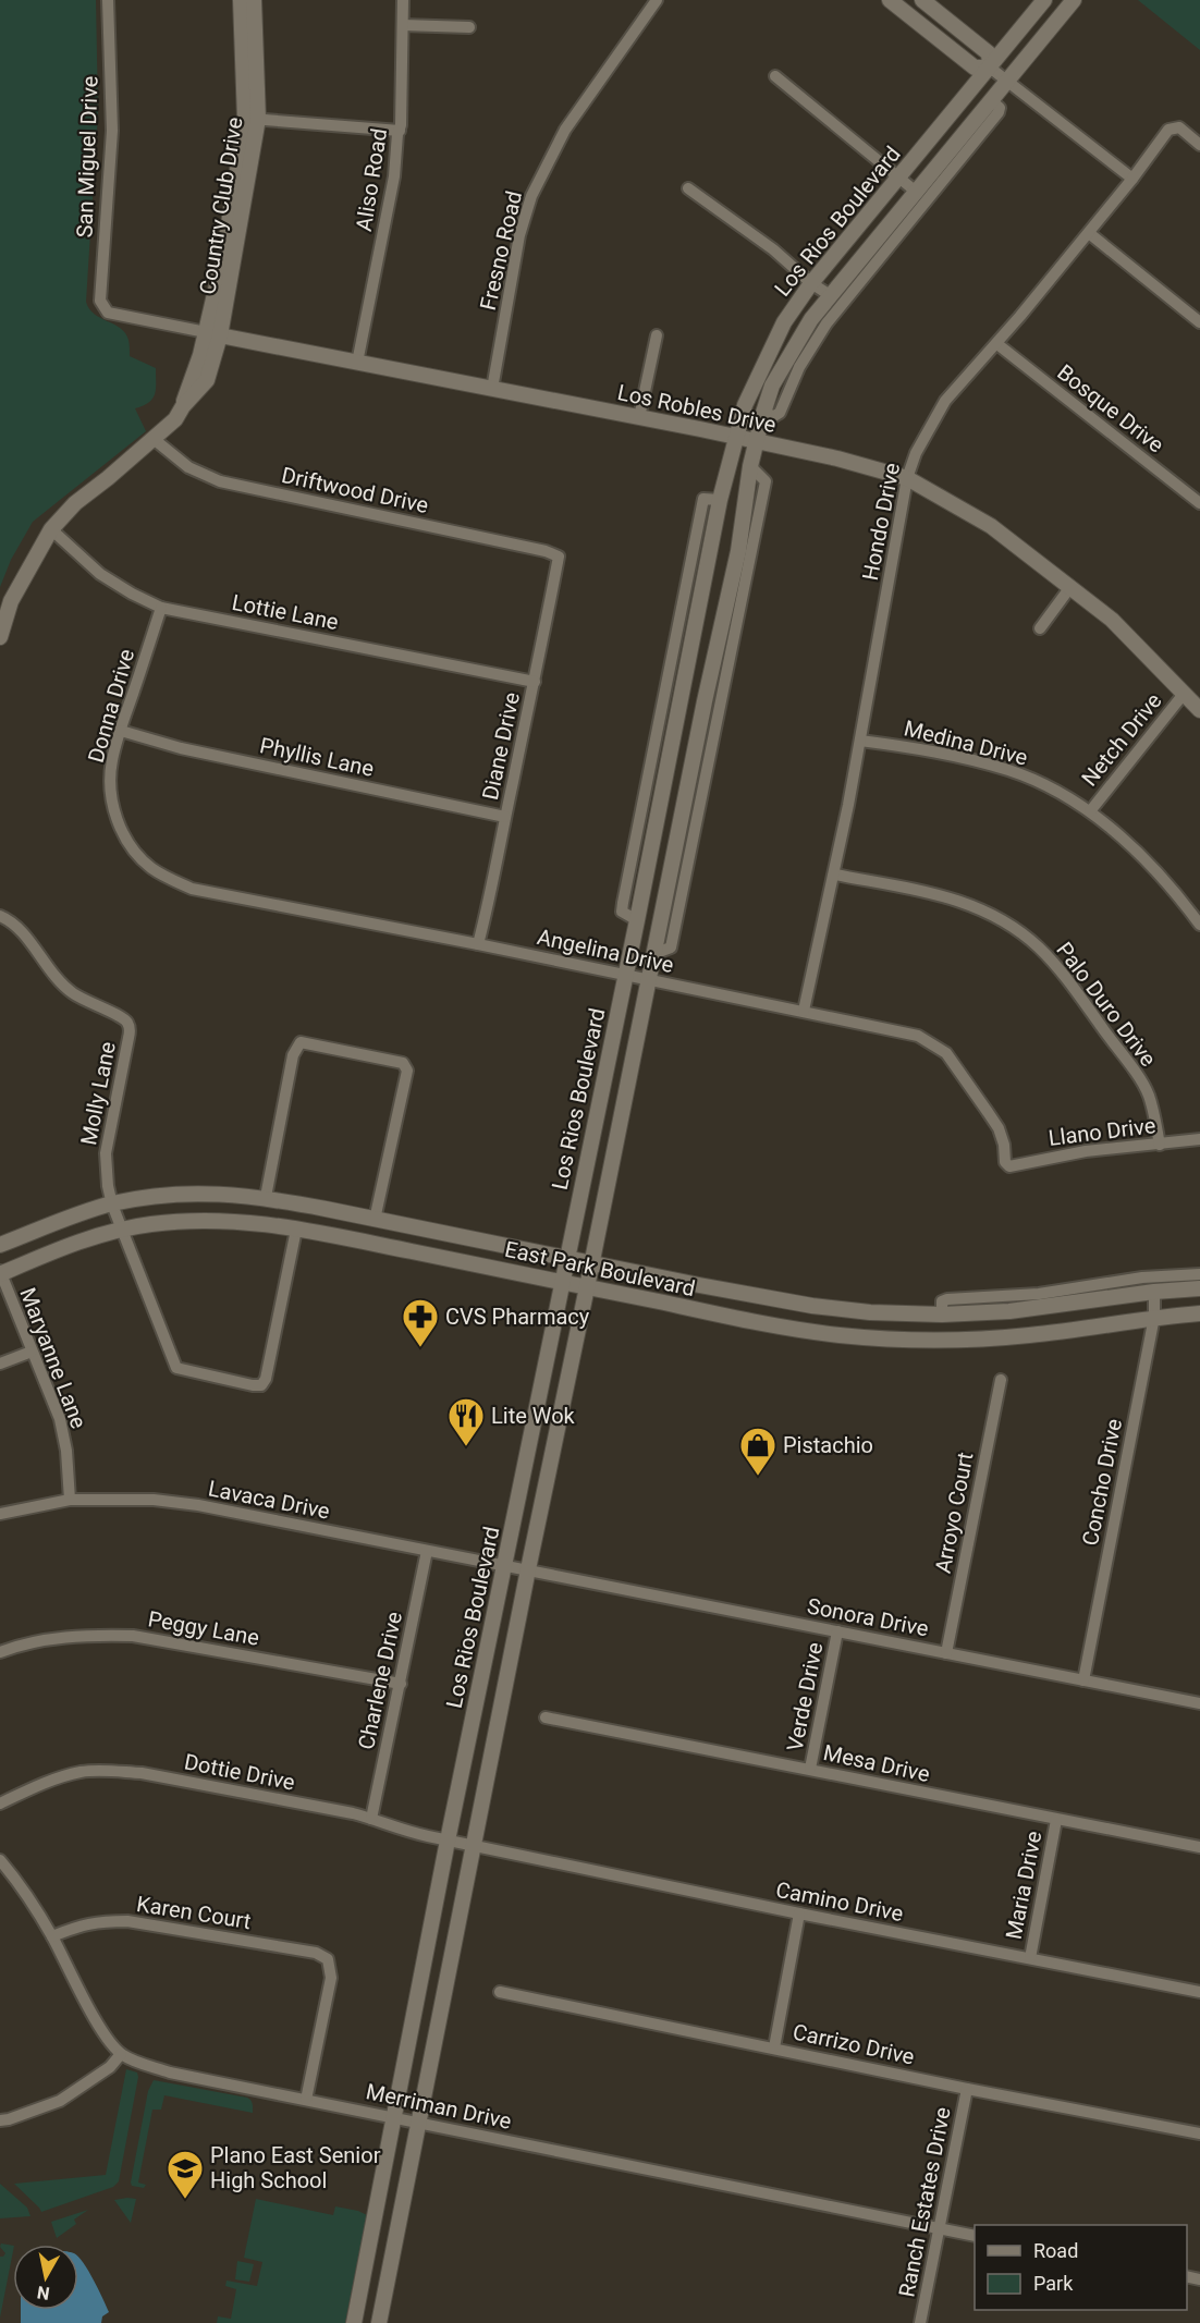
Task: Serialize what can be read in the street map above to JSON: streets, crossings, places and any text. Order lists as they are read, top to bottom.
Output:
{
  "streets": {
    "main road": [
      "Country Club Drive",
      "Los Rios Boulevard",
      "Los Robles Drive",
      "East Park Boulevard"
    ],
    "street": [
      "San Miguel Drive",
      "Aliso Road",
      "Fresno Road",
      "Bosque Drive",
      "Driftwood Drive",
      "Hondo Drive",
      "Lottie Lane",
      "Donna Drive",
      "Netch Drive",
      "Medina Drive",
      "Diane Drive",
      "Phyllis Lane",
      "Angelina Drive",
      "Palo Duro Drive",
      "Molly Lane",
      "Llano Drive",
      "Maryanne Lane",
      "Concho Drive",
      "Lavaca Drive",
      "Arroyo Court",
      "Sonora Drive",
      "Peggy Lane",
      "Charlene Drive",
      "Verde Drive",
      "Mesa Drive",
      "Dottie Drive",
      "Maria Drive",
      "Camino Drive",
      "Karen Court",
      "Carrizo Drive",
      "Merriman Drive",
      "Ranch Estates Drive"
    ]
  },
  "crossings": [
    ["San Miguel Drive", "Los Robles Drive"],
    ["Aliso Road", "Los Robles Drive"],
    ["Country Club Drive", "Los Robles Drive"],
    ["Country Club Drive", "Driftwood Drive"],
    ["Country Club Drive", "Lottie Lane"],
    ["Los Rios Boulevard", "Los Robles Drive"],
    ["Los Rios Boulevard", "Angelina Drive"],
    ["Los Rios Boulevard", "East Park Boulevard"],
    ["Los Rios Boulevard", "Lavaca Drive"],
    ["Los Rios Boulevard", "Sonora Drive"],
    ["Los Rios Boulevard", "Dottie Drive"],
    ["Los Rios Boulevard", "Camino Drive"],
    ["Los Rios Boulevard", "Merriman Drive"],
    ["Fresno Road", "Los Robles Drive"],
    ["Los Robles Drive", "Hondo Drive"],
    ["Los Robles Drive", "Netch Drive"],
    ["Bosque Drive", "Hondo Drive"],
    ["Driftwood Drive", "Diane Drive"],
    ["Hondo Drive", "Medina Drive"],
    ["Hondo Drive", "Angelina Drive"],
    ["Hondo Drive", "Palo Duro Drive"],
    ["Lottie Lane", "Donna Drive"],
    ["Lottie Lane", "Diane Drive"],
    ["Donna Drive", "Phyllis Lane"],
    ["Donna Drive", "Angelina Drive"],
    ["Netch Drive", "Medina Drive"],
    ["Diane Drive", "Phyllis Lane"],
    ["Diane Drive", "Angelina Drive"],
    ["Angelina Drive", "Llano Drive"],
    ["Palo Duro Drive", "Llano Drive"],
    ["Molly Lane", "East Park Boulevard"],
    ["East Park Boulevard", "Maryanne Lane"],
    ["East Park Boulevard", "Concho Drive"],
    ["Maryanne Lane", "Lavaca Drive"],
    ["Concho Drive", "Sonora Drive"],
    ["Lavaca Drive", "Sonora Drive"],
    ["Lavaca Drive", "Charlene Drive"],
    ["Arroyo Court", "Sonora Drive"],
    ["Sonora Drive", "Verde Drive"],
    ["Peggy Lane", "Charlene Drive"],
    ["Charlene Drive", "Dottie Drive"],
    ["Verde Drive", "Mesa Drive"],
    ["Mesa Drive", "Maria Drive"],
    ["Dottie Drive", "Camino Drive"],
    ["Maria Drive", "Camino Drive"],
    ["Karen Court", "Merriman Drive"],
    ["Carrizo Drive", "Ranch Estates Drive"],
    ["Merriman Drive", "Ranch Estates Drive"]
  ],
  "places": {
    "pharmacy": ["CVS Pharmacy"],
    "restaurant": ["Lite Wok"],
    "shop": ["Pistachio"],
    "school or university": ["Plano East Senior High School"]
  },
  "legend": ["Road", "Park"],
  "north": "bottom"
}
